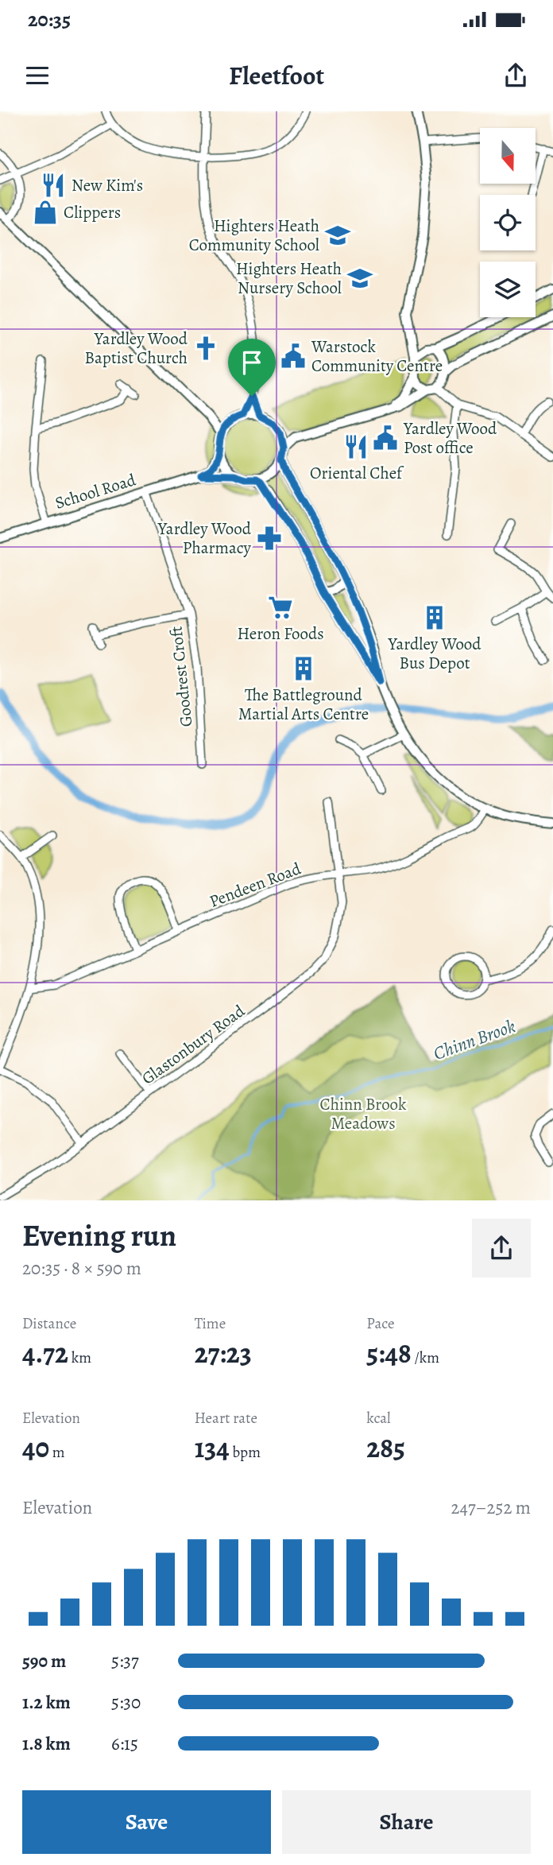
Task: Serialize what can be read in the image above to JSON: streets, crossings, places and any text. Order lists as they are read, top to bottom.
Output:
{
  "streets": {
    "street": [
      "School Road",
      "Goodrest Croft",
      "Pendeen Road",
      "Glastonbury Road"
    ]
  },
  "crossings": [
    ["School Road", "Goodrest Croft"],
    ["Pendeen Road", "Glastonbury Road"]
  ],
  "water": ["Chinn Brook"],
  "parks": ["Chinn Brook Meadows"],
  "places": {
    "restaurant": ["New Kim's", "Oriental Chef"],
    "shop": ["Clippers"],
    "school or university": ["Highters Heath Community School", "Highters Heath Nursery School"],
    "church": ["Yardley Wood Baptist Church"],
    "public building": ["Warstock Community Centre", "Yardley Wood Post office"],
    "pharmacy": ["Yardley Wood Pharmacy"],
    "supermarket": ["Heron Foods"],
    "building": ["Yardley Wood Bus Depot", "The Battleground Martial Arts Centre"]
  },
  "north": "bottom",
  "page": {
    "status": "20:35",
    "header": "Fleetfoot",
    "heading": ["Evening run", "20:35 · 8 × 590 m"],
    "stats": [
      ["Distance", "4.72 km"],
      ["Time", "27:23"],
      ["Pace", "5:48 /km"],
      ["Elevation", "40 m"],
      ["Heart rate", "134 bpm"],
      ["kcal", "285"]
    ],
    "chart": ["Elevation", "247–252 m"],
    "list": [
      {
        "name": "590 m",
        "note": "5:37"
      },
      {
        "name": "1.2 km",
        "note": "5:30"
      },
      {
        "name": "1.8 km",
        "note": "6:15"
      }
    ],
    "buttons": ["Save", "Share"]
  }
}
